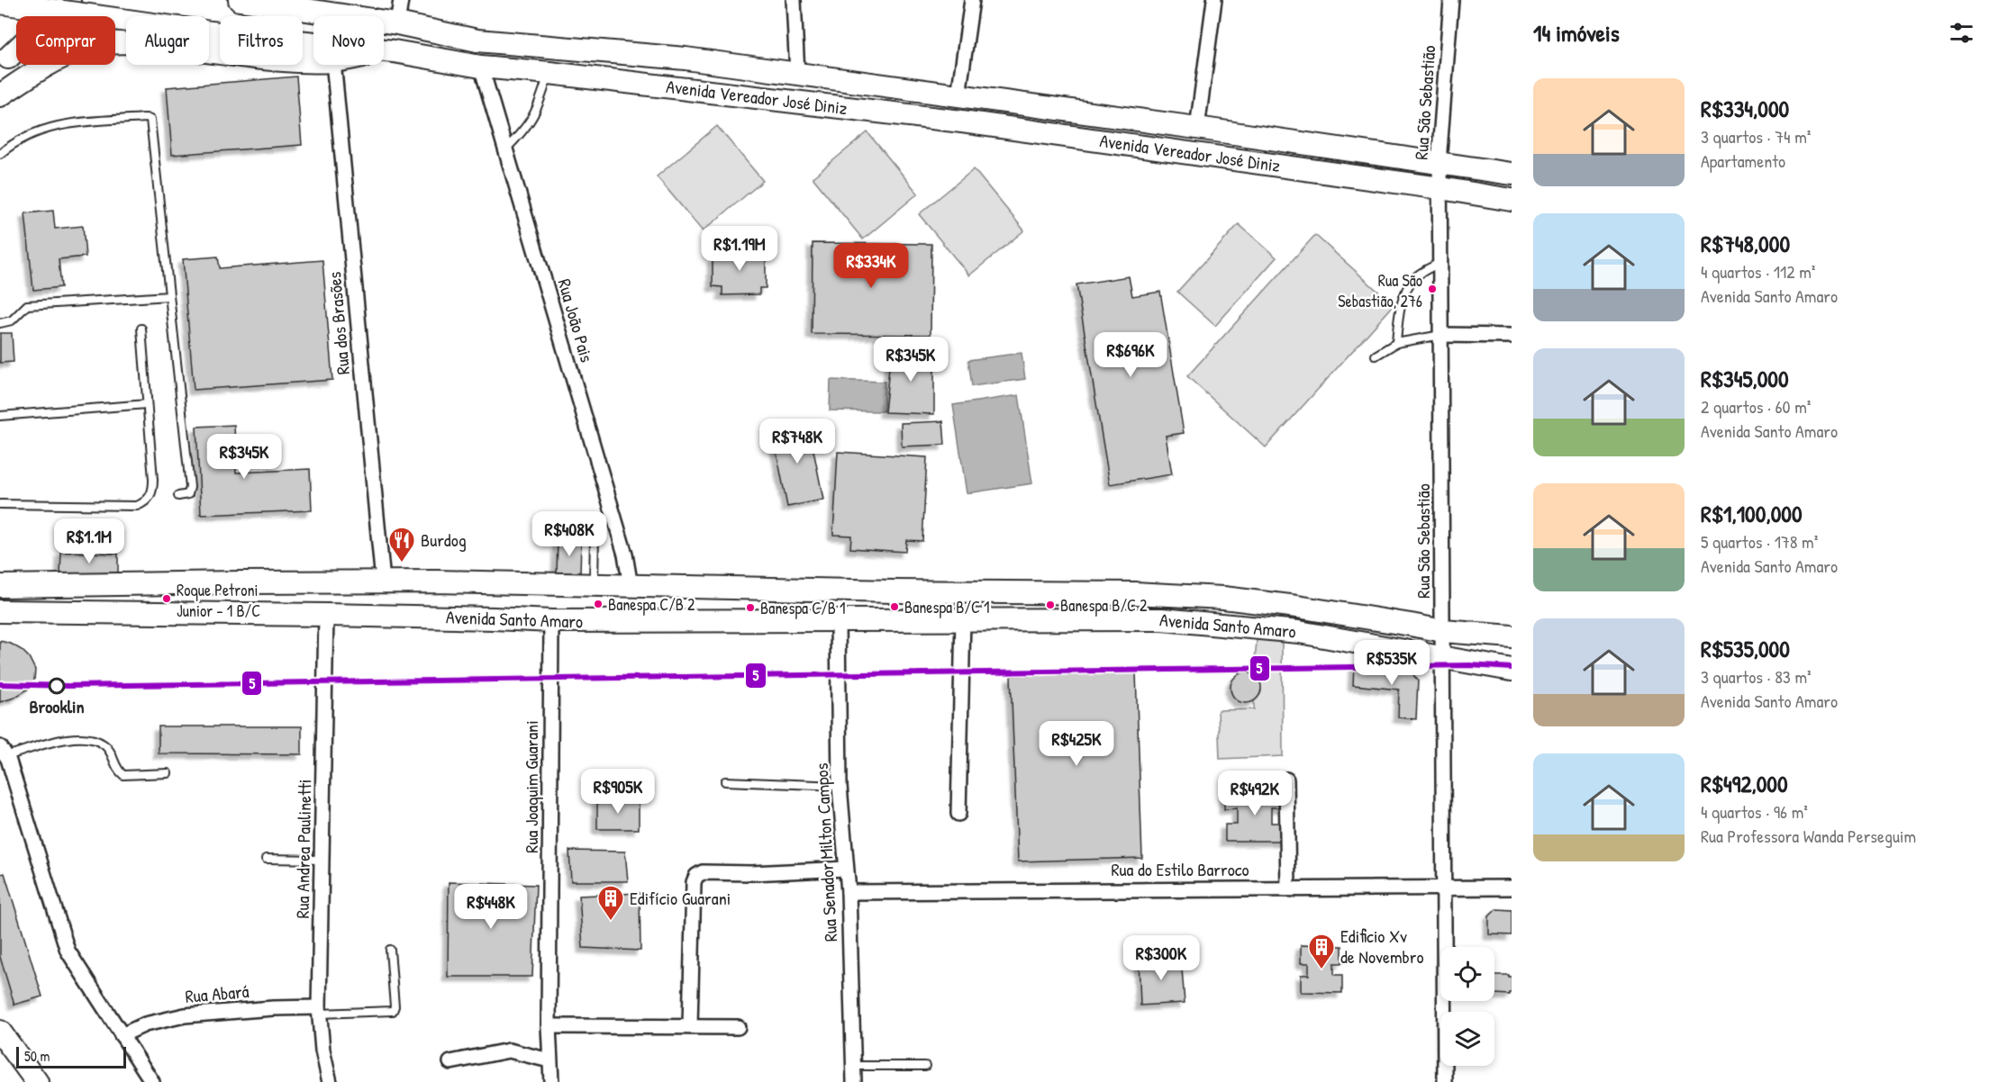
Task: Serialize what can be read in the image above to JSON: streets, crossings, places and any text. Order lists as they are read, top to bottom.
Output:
{
  "streets": {
    "main road": ["Avenida Vereador José Diniz", "Avenida Santo Amaro"],
    "street": [
      "Rua São Sebastião",
      "Rua João Pais",
      "Rua dos Brasões",
      "Rua Joaquim Guarani",
      "Rua Andrea Paulinetti",
      "Rua Senador Milton Campos",
      "Rua do Estilo Barroco",
      "Rua Abará"
    ]
  },
  "crossings": [
    ["Avenida Vereador José Diniz", "Rua São Sebastião"],
    ["Avenida Vereador José Diniz", "Rua João Pais"],
    ["Rua São Sebastião", "Avenida Santo Amaro"],
    ["Rua São Sebastião", "Rua do Estilo Barroco"],
    ["Rua João Pais", "Avenida Santo Amaro"],
    ["Rua dos Brasões", "Avenida Santo Amaro"],
    ["Avenida Santo Amaro", "Rua Joaquim Guarani"],
    ["Avenida Santo Amaro", "Rua Andrea Paulinetti"],
    ["Avenida Santo Amaro", "Rua Senador Milton Campos"],
    ["Rua Andrea Paulinetti", "Rua Abará"],
    ["Rua Senador Milton Campos", "Rua do Estilo Barroco"]
  ],
  "places": {
    "other": [
      "Rua São Sebastião, 276",
      "Roque Petroni Junior - 1 B/C",
      "Banespa C/B 2",
      "Banespa B/C 2",
      "Banespa B/C 1",
      "Banespa C/B 1",
      "Brooklin"
    ],
    "restaurant": ["Burdog"],
    "building": ["Edifício Guarani", "Edificio Xv de Novembro"]
  },
  "lines": ["metro line 5"],
  "scale_bar": "50 m",
  "page": {
    "heading": "14 imóveis",
    "chip": [
      "Comprar",
      "Alugar",
      "Filtros",
      "Novo"
    ],
    "list": [
      {
        "name": "R$334,000",
        "note": "3 quartos · 74 m² · Apartamento"
      },
      {
        "name": "R$748,000",
        "note": "4 quartos · 112 m² · Avenida Santo Amaro"
      },
      {
        "name": "R$345,000",
        "note": "2 quartos · 60 m² · Avenida Santo Amaro"
      },
      {
        "name": "R$1,100,000",
        "note": "5 quartos · 178 m² · Avenida Santo Amaro"
      },
      {
        "name": "R$535,000",
        "note": "3 quartos · 83 m² · Avenida Santo Amaro"
      },
      {
        "name": "R$492,000",
        "note": "4 quartos · 96 m² · Rua Professora Wanda Perseguim"
      }
    ],
    "price": [
      "R$1.19M",
      "R$334K",
      "R$696K",
      "R$345K",
      "R$748K",
      "R$345K",
      "R$408K",
      "R$1.1M",
      "R$535K",
      "R$425K",
      "R$905K",
      "R$492K",
      "R$448K",
      "R$300K"
    ],
    "scale": "50 m"
  }
}
